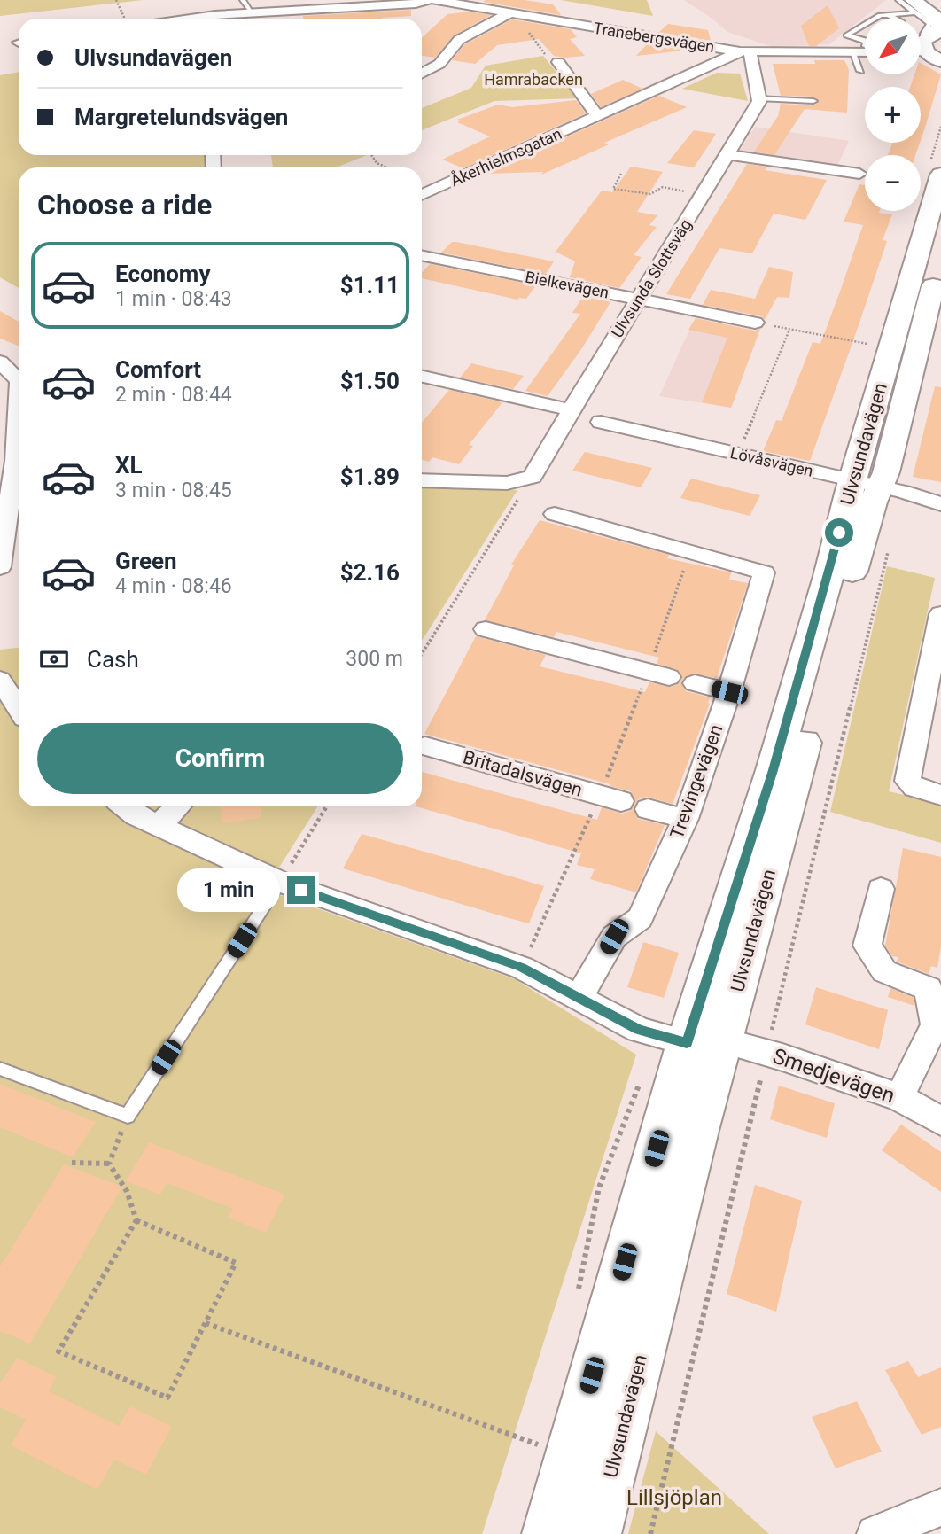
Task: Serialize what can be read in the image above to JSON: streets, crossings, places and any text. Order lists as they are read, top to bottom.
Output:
{
  "streets": {
    "main road": ["Ulvsundavägen"],
    "street": [
      "Tranebergsvägen",
      "Åkerhielmsgatan",
      "Ulvsunda Slottsväg",
      "Bielkevägen",
      "Lövåsvägen",
      "Britadalsvägen",
      "Trevingevägen",
      "Smedjevägen"
    ]
  },
  "crossings": [
    ["Tranebergsvägen", "Åkerhielmsgatan"],
    ["Ulvsunda Slottsväg", "Bielkevägen"],
    ["Ulvsundavägen", "Lövåsvägen"],
    ["Ulvsundavägen", "Smedjevägen"],
    ["Trevingevägen", "Smedjevägen"]
  ],
  "parks": ["Hamrabacken", "Lillsjöplan"],
  "north": "bottom left",
  "page": {
    "map_buttons": ["+", "−"],
    "banner": ["Ulvsundavägen", "Margretelundsvägen"],
    "heading": "Choose a ride",
    "list": [
      {
        "name": "Economy",
        "note": "1 min · 08:43",
        "value": "$1.11"
      },
      {
        "name": "Comfort",
        "note": "2 min · 08:44",
        "value": "$1.50"
      },
      {
        "name": "XL",
        "note": "3 min · 08:45",
        "value": "$1.89"
      },
      {
        "name": "Green",
        "note": "4 min · 08:46",
        "value": "$2.16"
      }
    ],
    "pay": ["Cash", "300 m"],
    "buttons": "Confirm",
    "bubble": "1 min"
  }
}
